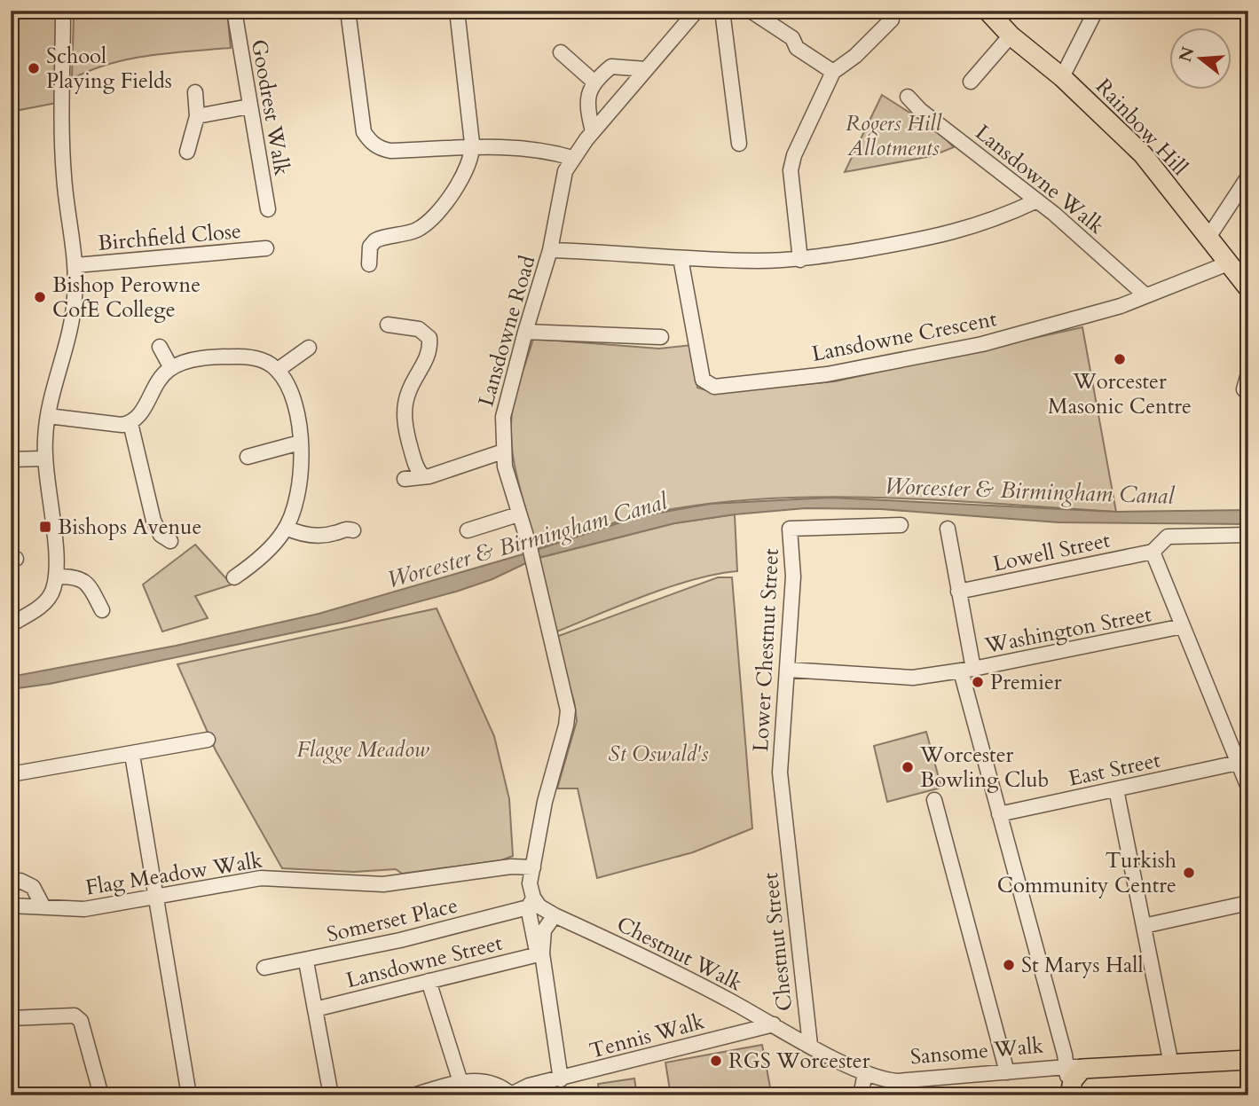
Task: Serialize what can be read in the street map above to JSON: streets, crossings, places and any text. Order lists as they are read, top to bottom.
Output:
{
  "streets": {
    "main road": ["Rainbow Hill", "Sansome Walk"],
    "street": [
      "Goodrest Walk",
      "Lansdowne Walk",
      "Birchfield Close",
      "Lansdowne Road",
      "Lansdowne Crescent",
      "Lowell Street",
      "Washington Street",
      "Lower Chestnut Street",
      "East Street",
      "Flag Meadow Walk",
      "Somerset Place",
      "Chestnut Street",
      "Chestnut Walk",
      "Lansdowne Street",
      "Tennis Walk"
    ]
  },
  "crossings": [
    ["Rainbow Hill", "Lansdowne Crescent"],
    ["Lansdowne Walk", "Lansdowne Crescent"],
    ["Lansdowne Road", "Flag Meadow Walk"],
    ["Lansdowne Road", "Somerset Place"],
    ["Lansdowne Road", "Chestnut Walk"],
    ["Lansdowne Road", "Lansdowne Street"],
    ["Lansdowne Road", "Tennis Walk"],
    ["Washington Street", "Lower Chestnut Street"],
    ["Lower Chestnut Street", "Chestnut Street"],
    ["Somerset Place", "Chestnut Walk"],
    ["Chestnut Street", "Chestnut Walk"],
    ["Chestnut Walk", "Tennis Walk"]
  ],
  "water": ["Worcester & Birmingham Canal"],
  "parks": ["Rogers Hill Allotments", "Flagge Meadow", "St Oswald's"],
  "places": {
    "other": [
      "School Playing Fields",
      "Bishop Perowne CofE College",
      "Worcester Masonic Centre",
      "Premier",
      "Worcester Bowling Club",
      "Turkish Community Centre",
      "St Marys Hall",
      "RGS Worcester"
    ],
    "transit": ["Bishops Avenue"]
  },
  "north": "left"
}
